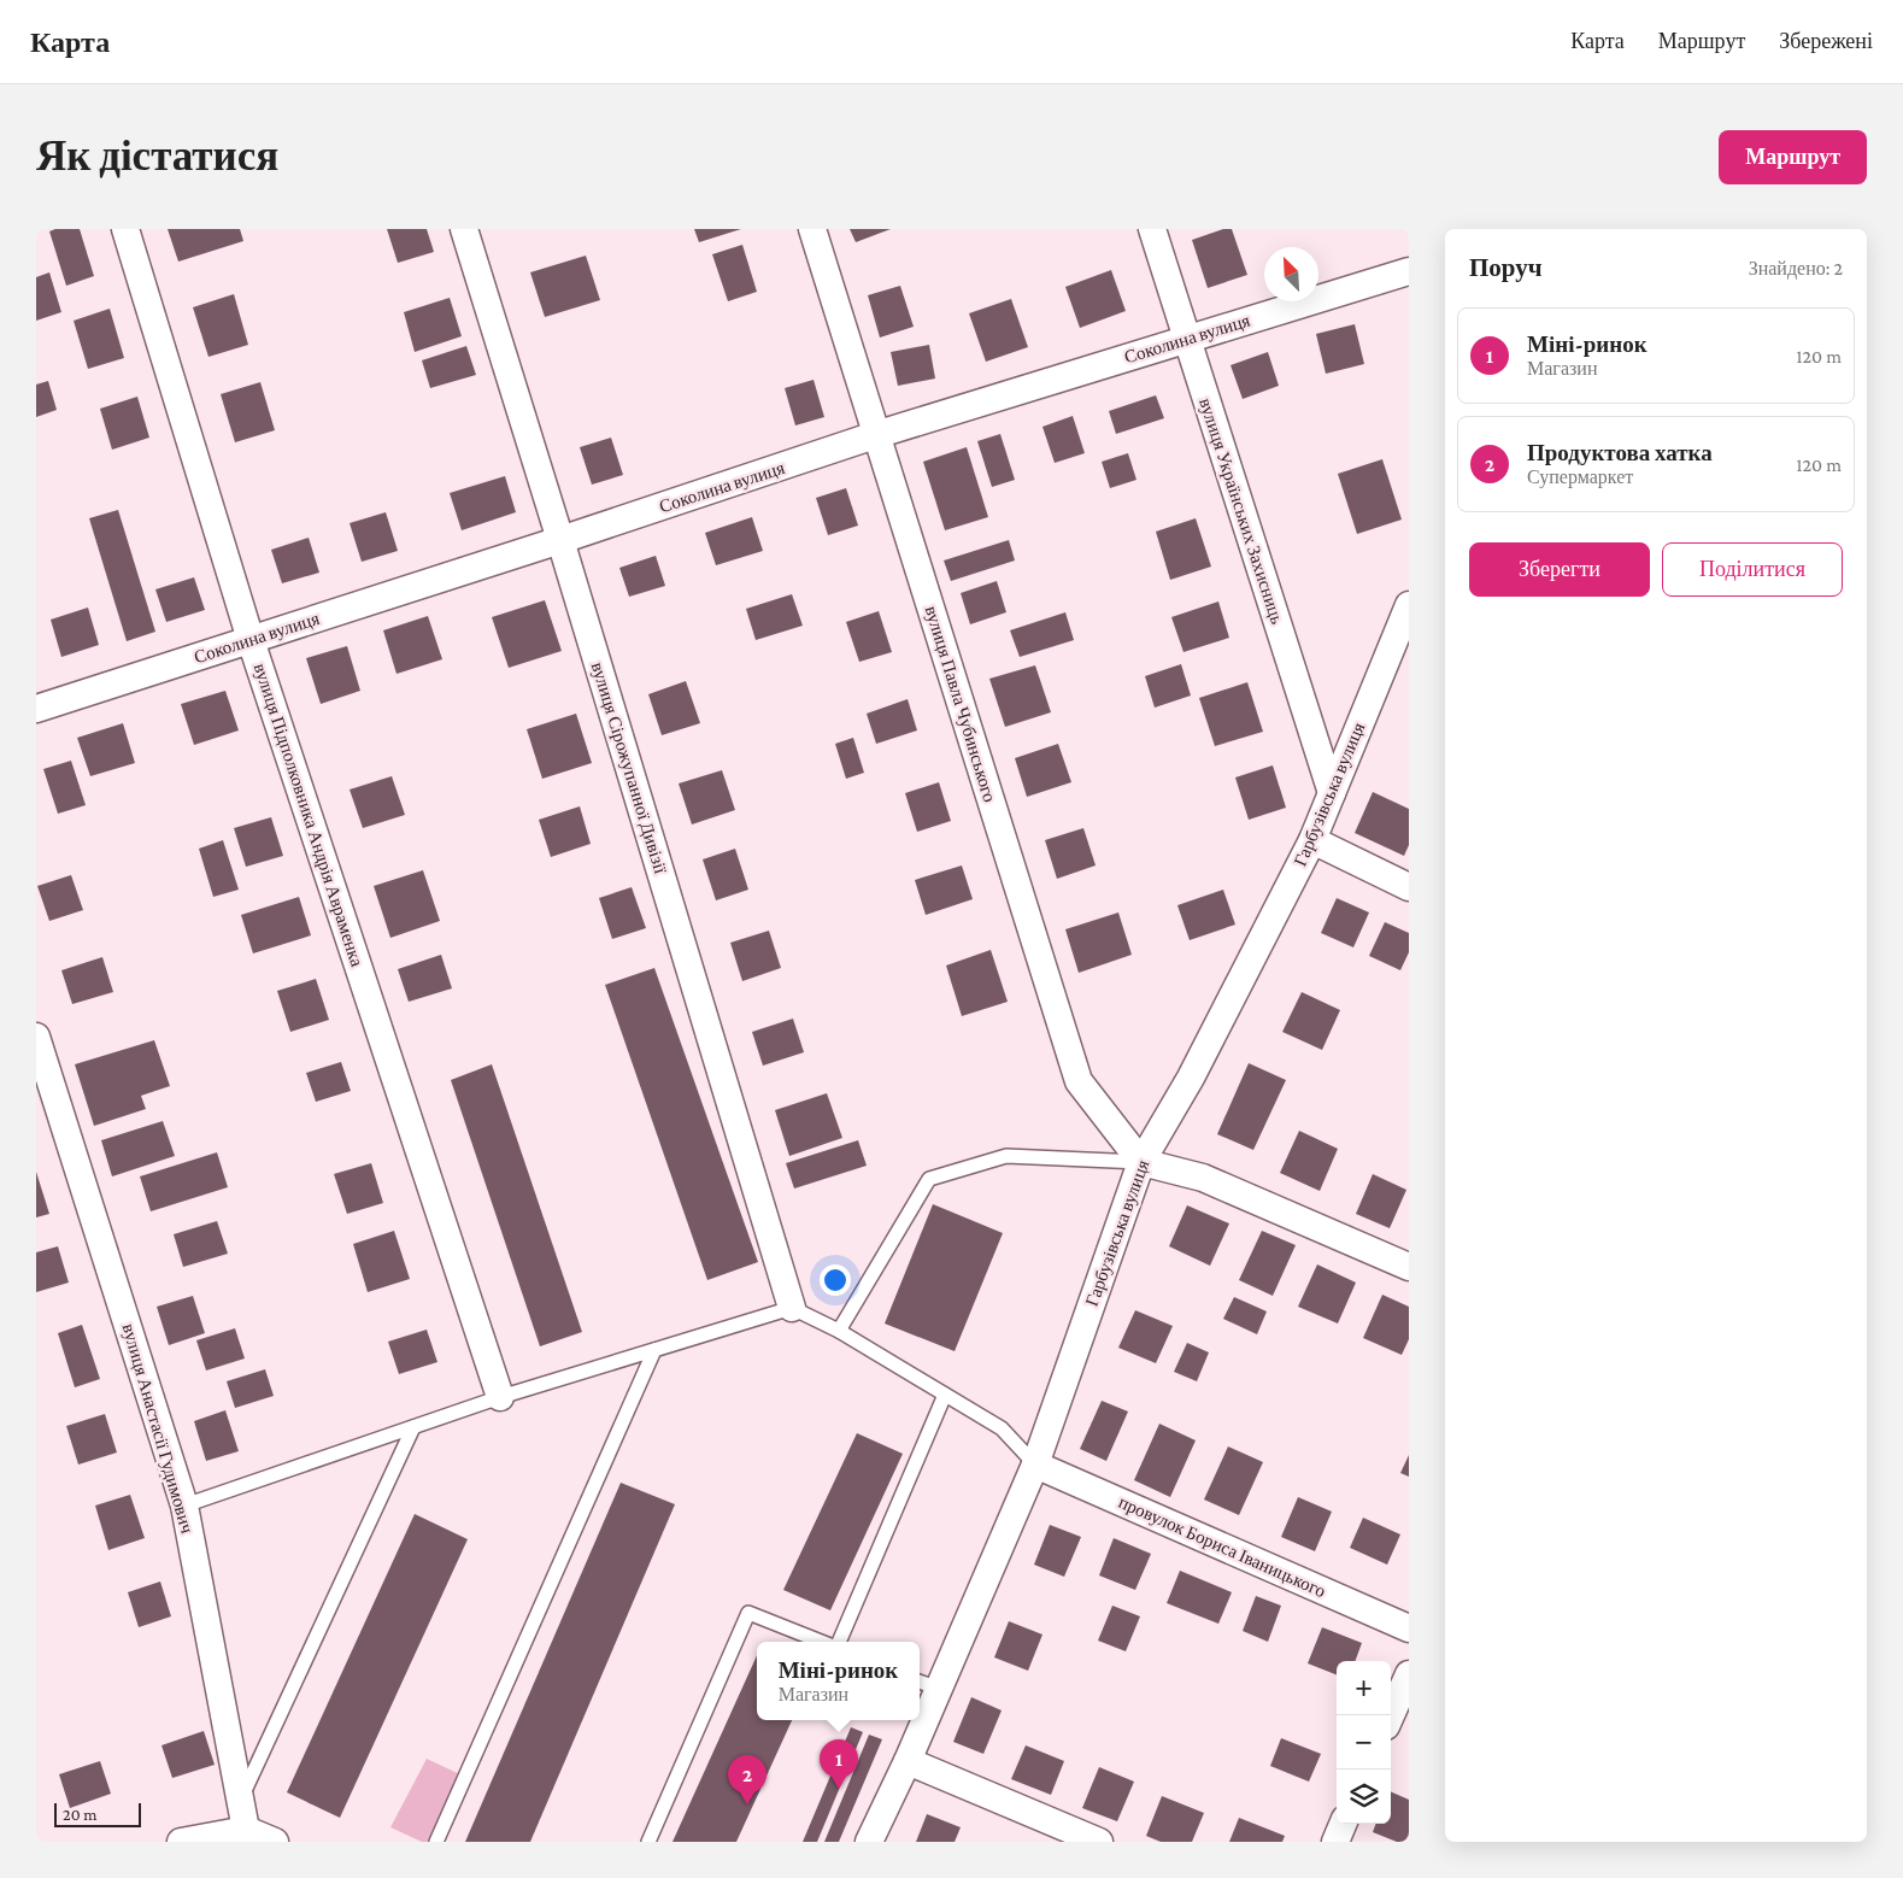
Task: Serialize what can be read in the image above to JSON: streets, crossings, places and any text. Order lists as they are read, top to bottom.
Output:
{
  "streets": {
    "street": [
      "Соколина вулиця",
      "вулиця Українських Захисниць",
      "вулиця Павла Чубинського",
      "вулиця Сірожупанної Дивізії",
      "Гарбузівська вулиця",
      "вулиця Підполковника Андрія Авраменка",
      "вулиця Анастасії Гудимович",
      "провулок Бориса Іваницького"
    ]
  },
  "crossings": [
    ["Соколина вулиця", "вулиця Українських Захисниць"],
    ["Соколина вулиця", "вулиця Павла Чубинського"],
    ["Соколина вулиця", "вулиця Сірожупанної Дивізії"],
    ["Соколина вулиця", "вулиця Підполковника Андрія Авраменка"],
    ["вулиця Українських Захисниць", "Гарбузівська вулиця"],
    ["вулиця Павла Чубинського", "Гарбузівська вулиця"],
    ["Гарбузівська вулиця", "провулок Бориса Іваницького"]
  ],
  "scale_bar": "20 m",
  "north": "top left",
  "page": {
    "header": "Карта",
    "nav": ["Карта", "Маршрут", "Збережені"],
    "buttons": [
      "Маршрут",
      ["Зберегти", "Поділитися"]
    ],
    "title": "Як дістатися",
    "heading": ["Поруч", "Знайдено: 2"],
    "list": [
      {
        "mark": "1",
        "name": "Міні-ринок",
        "note": "Магазин",
        "value": "120 m"
      },
      {
        "mark": "2",
        "name": "Продуктова хатка",
        "note": "Супермаркет",
        "value": "120 m"
      }
    ],
    "popup": ["Міні-ринок", "Магазин"],
    "map_buttons": ["+", "−"],
    "pins": ["1", "2"],
    "scale": "20 m"
  }
}
